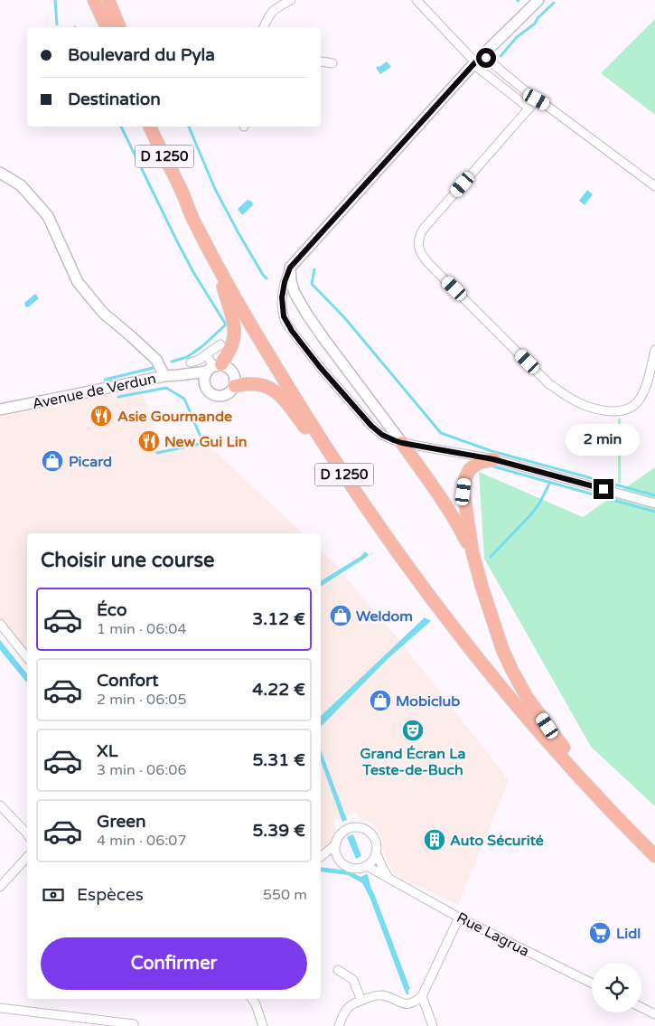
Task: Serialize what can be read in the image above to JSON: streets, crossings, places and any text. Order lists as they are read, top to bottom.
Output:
{
  "streets": {
    "main road": ["D 1250"],
    "street": ["Avenue de Verdun", "Rue Lagrua"]
  },
  "places": {
    "restaurant": ["Asie Gourmande", "New Gui Lin"],
    "shop": ["Picard", "Weldom", "Mobiclub"],
    "theatre": ["Grand Écran La Teste-de-Buch"],
    "building": ["Auto Sécurité"],
    "supermarket": ["Lidl"]
  },
  "page": {
    "banner": ["Boulevard du Pyla", "Destination"],
    "bubble": "2 min",
    "heading": "Choisir une course",
    "list": [
      {
        "name": "Éco",
        "note": "1 min · 06:04",
        "value": "3.12 €"
      },
      {
        "name": "Confort",
        "note": "2 min · 06:05",
        "value": "4.22 €"
      },
      {
        "name": "XL",
        "note": "3 min · 06:06",
        "value": "5.31 €"
      },
      {
        "name": "Green",
        "note": "4 min · 06:07",
        "value": "5.39 €"
      }
    ],
    "pay": ["Espèces", "550 m"],
    "buttons": "Confirmer"
  }
}
